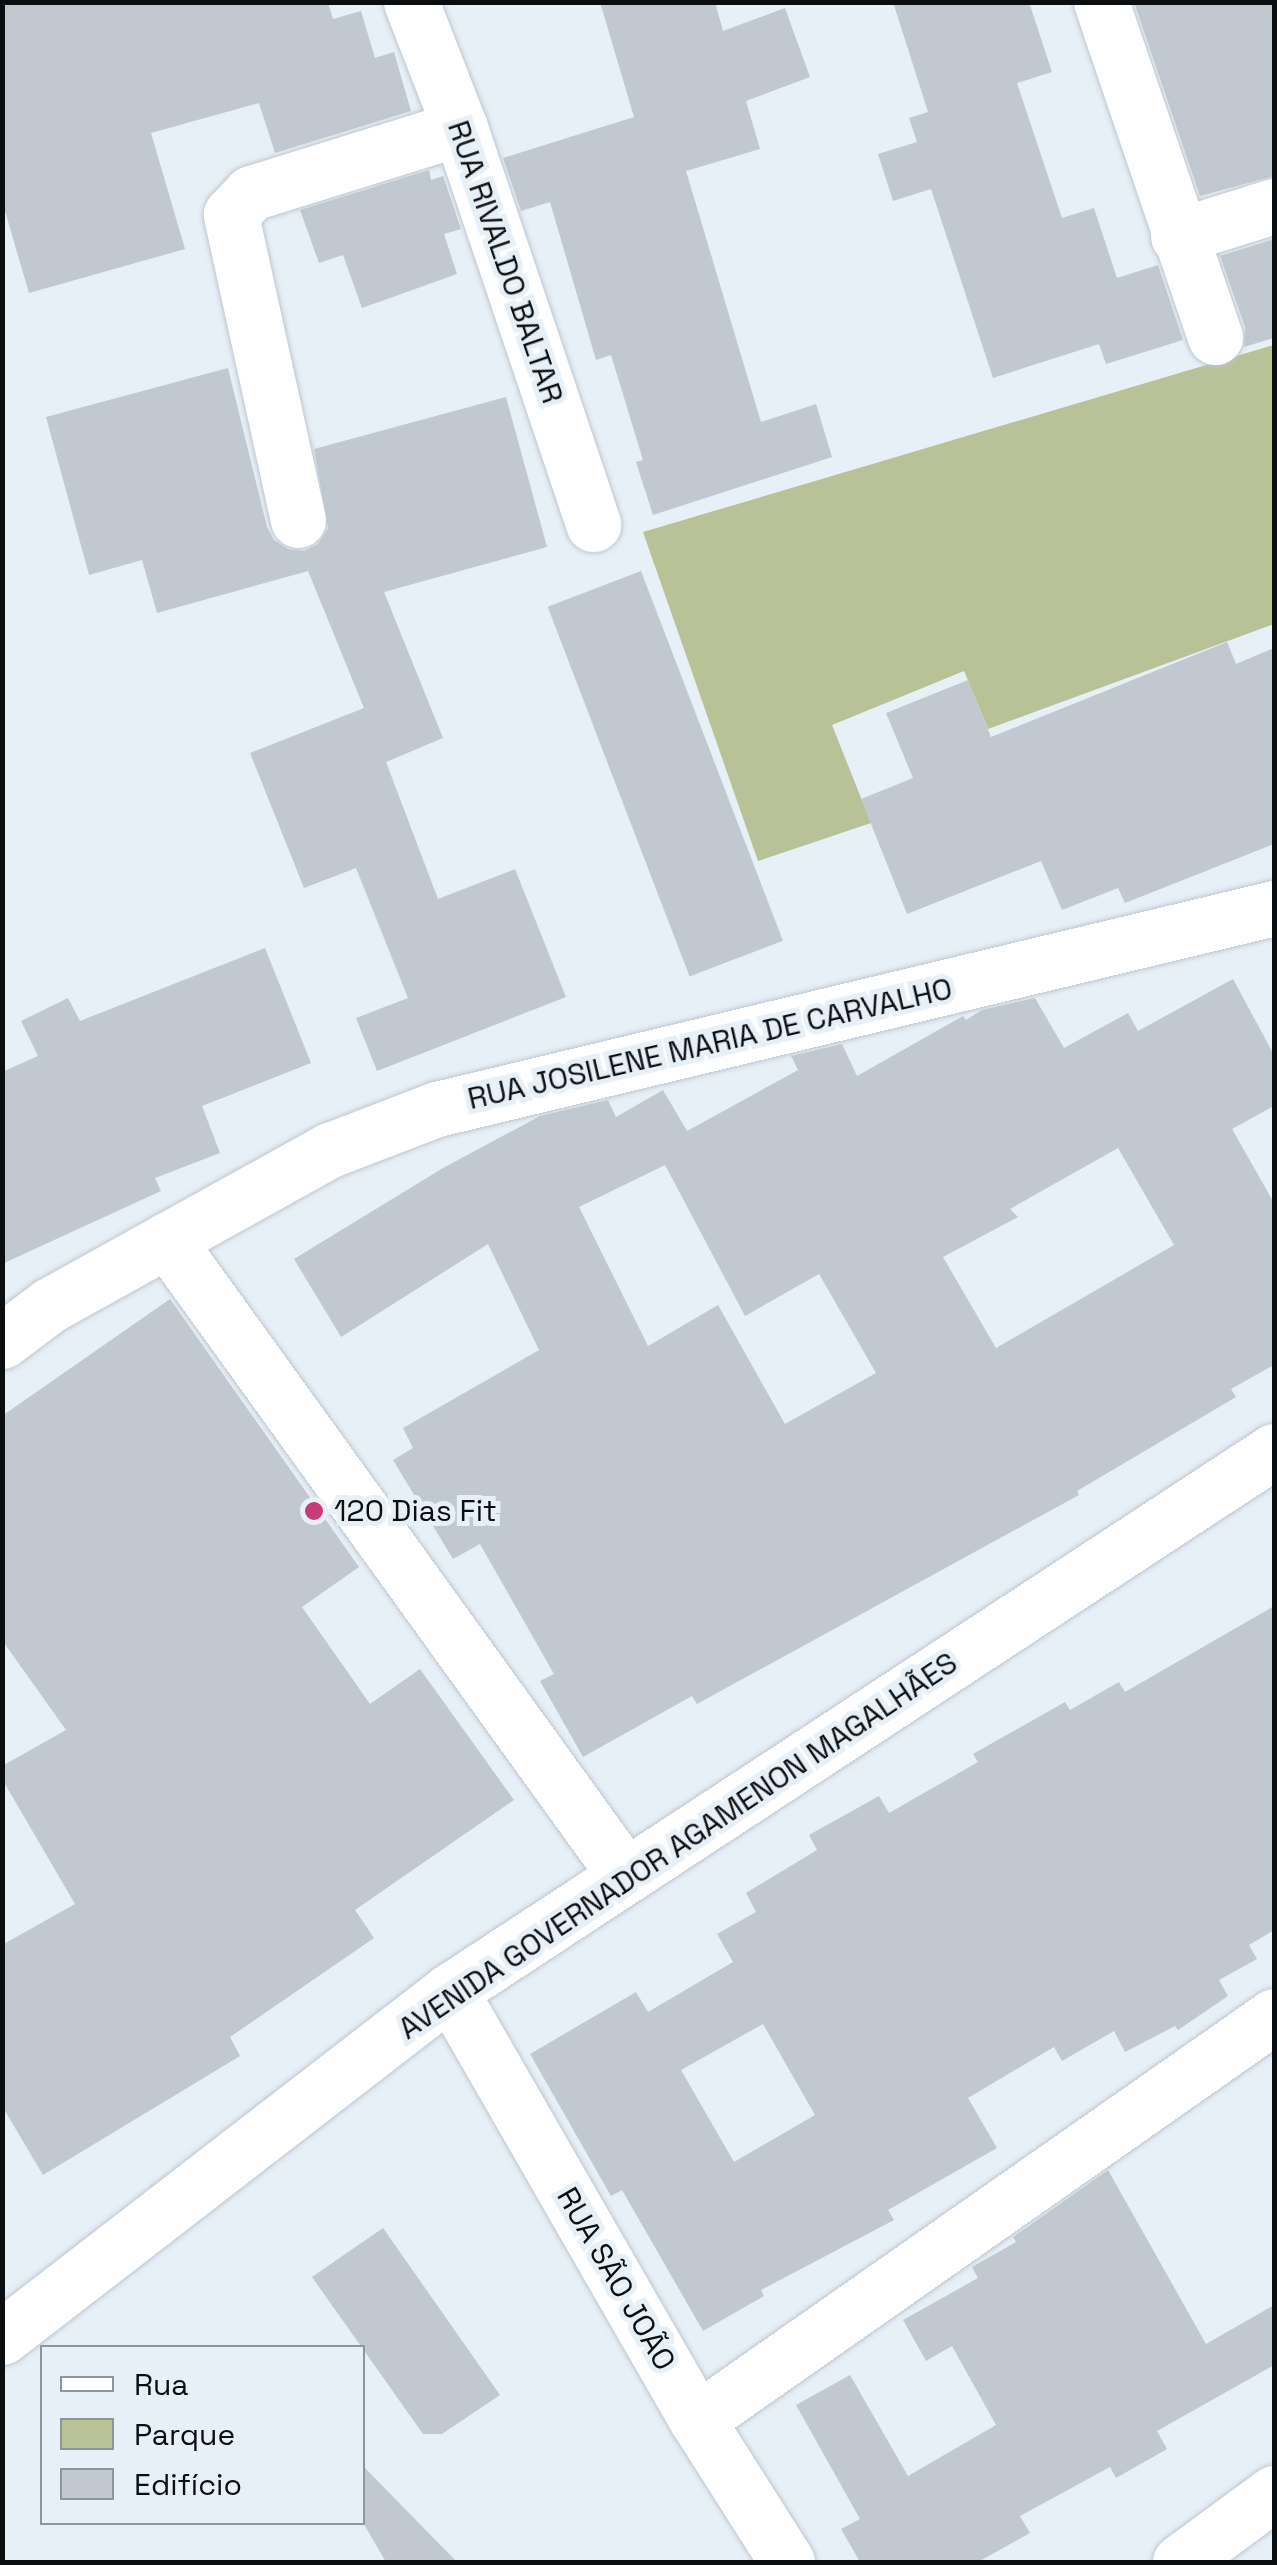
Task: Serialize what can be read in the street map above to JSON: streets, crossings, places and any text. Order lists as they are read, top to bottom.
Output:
{
  "streets": {
    "street": [
      "RUA RIVALDO BALTAR",
      "RUA JOSILENE MARIA DE CARVALHO",
      "AVENIDA GOVERNADOR AGAMENON MAGALHÃES",
      "RUA SÃO JOÃO"
    ]
  },
  "crossings": [
    ["AVENIDA GOVERNADOR AGAMENON MAGALHÃES", "RUA SÃO JOÃO"]
  ],
  "places": ["120 Dias Fit"],
  "legend": ["Rua", "Parque", "Edifício"]
}
